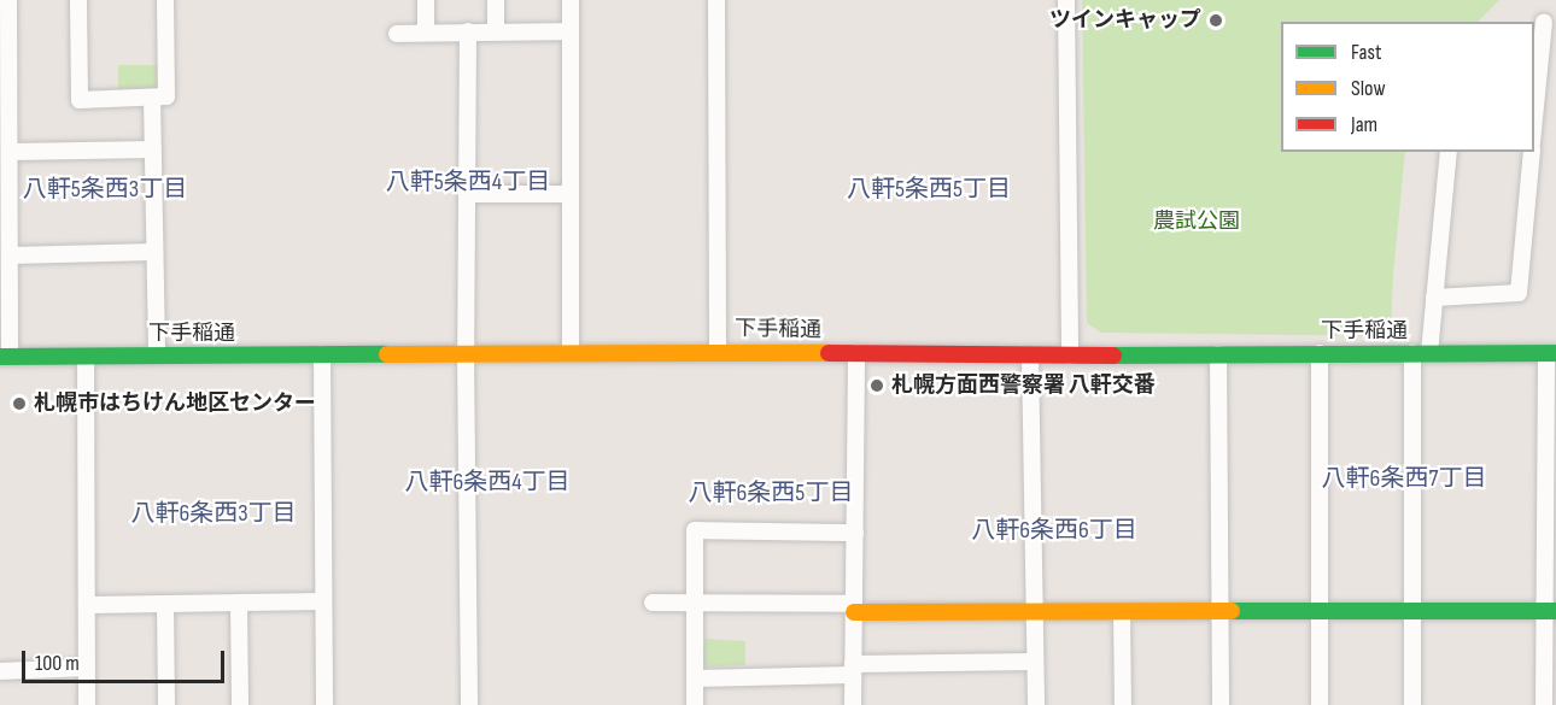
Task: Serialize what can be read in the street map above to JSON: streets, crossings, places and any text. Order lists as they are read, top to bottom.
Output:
{
  "streets": {
    "main road": ["下手稲通"]
  },
  "districts": [
    "八軒5条西4丁目",
    "八軒5条西3丁目",
    "八軒5条西5丁目",
    "八軒6条西7丁目",
    "八軒6条西4丁目",
    "八軒6条西5丁目",
    "八軒6条西3丁目",
    "八軒6条西6丁目"
  ],
  "parks": ["農試公園"],
  "places": ["ツインキャップ", "札幌方面西警察署 八軒交番", "札幌市はちけん地区センター"],
  "legend": ["Fast", "Slow", "Jam"],
  "scale_bar": "100 m"
}
